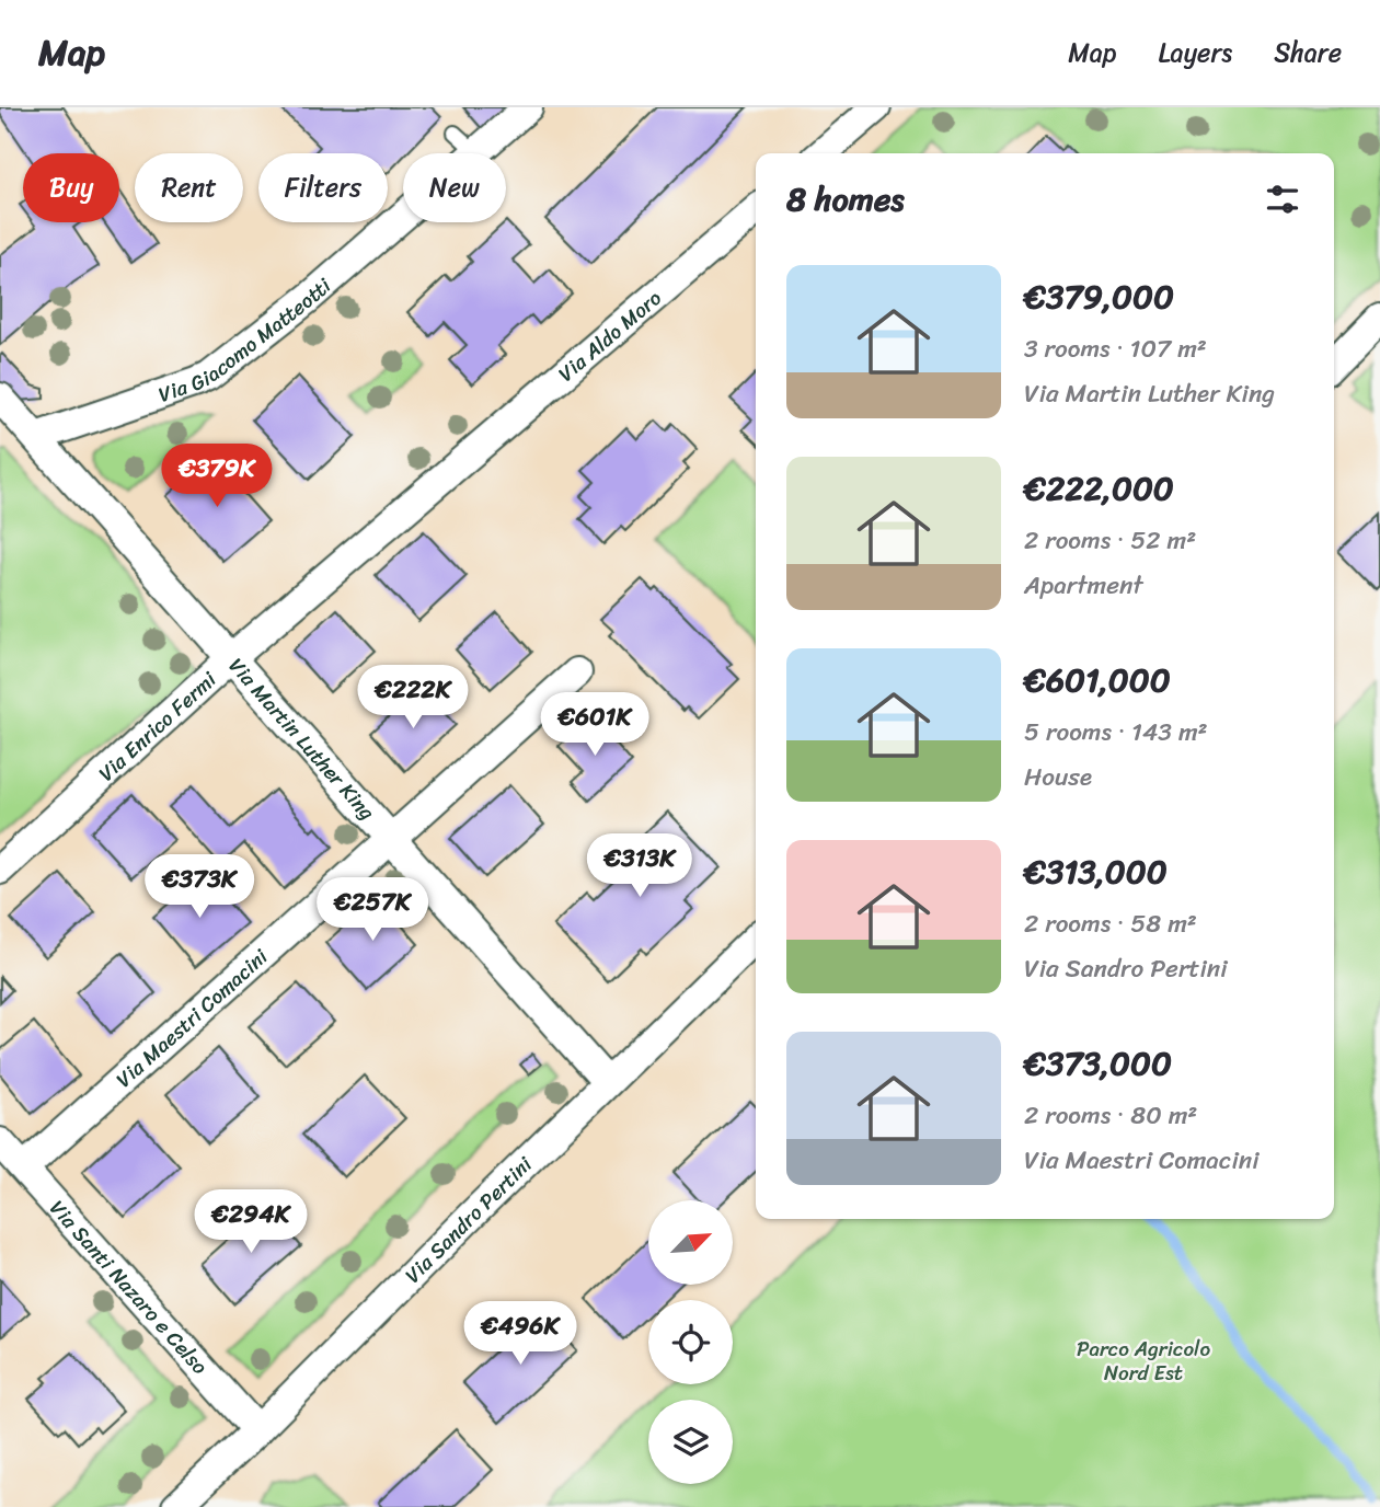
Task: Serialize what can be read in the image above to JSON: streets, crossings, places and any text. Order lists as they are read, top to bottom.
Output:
{
  "streets": {
    "street": [
      "Via Aldo Moro",
      "Via Giacomo Matteotti",
      "Via Enrico Fermi",
      "Via Martin Luther King",
      "Via Maestri Comacini",
      "Via Sandro Pertini",
      "Via Santi Nazaro e Celso"
    ]
  },
  "crossings": [
    ["Via Aldo Moro", "Via Enrico Fermi"],
    ["Via Giacomo Matteotti", "Via Martin Luther King"],
    ["Via Enrico Fermi", "Via Martin Luther King"],
    ["Via Martin Luther King", "Via Maestri Comacini"],
    ["Via Martin Luther King", "Via Sandro Pertini"],
    ["Via Maestri Comacini", "Via Santi Nazaro e Celso"],
    ["Via Sandro Pertini", "Via Santi Nazaro e Celso"]
  ],
  "parks": ["Parco Agricolo Nord Est"],
  "north": "top right",
  "page": {
    "header": "Map",
    "nav": ["Map", "Layers", "Share"],
    "chip": [
      "Buy",
      "Rent",
      "Filters",
      "New"
    ],
    "heading": "8 homes",
    "list": [
      {
        "name": "€379,000",
        "note": "3 rooms · 107 m² · Via Martin Luther King"
      },
      {
        "name": "€222,000",
        "note": "2 rooms · 52 m² · Apartment"
      },
      {
        "name": "€601,000",
        "note": "5 rooms · 143 m² · House"
      },
      {
        "name": "€313,000",
        "note": "2 rooms · 58 m² · Via Sandro Pertini"
      },
      {
        "name": "€373,000",
        "note": "2 rooms · 80 m² · Via Maestri Comacini"
      }
    ],
    "price": [
      "€379K",
      "€222K",
      "€601K",
      "€313K",
      "€373K",
      "€257K",
      "€294K",
      "€496K"
    ]
  }
}
